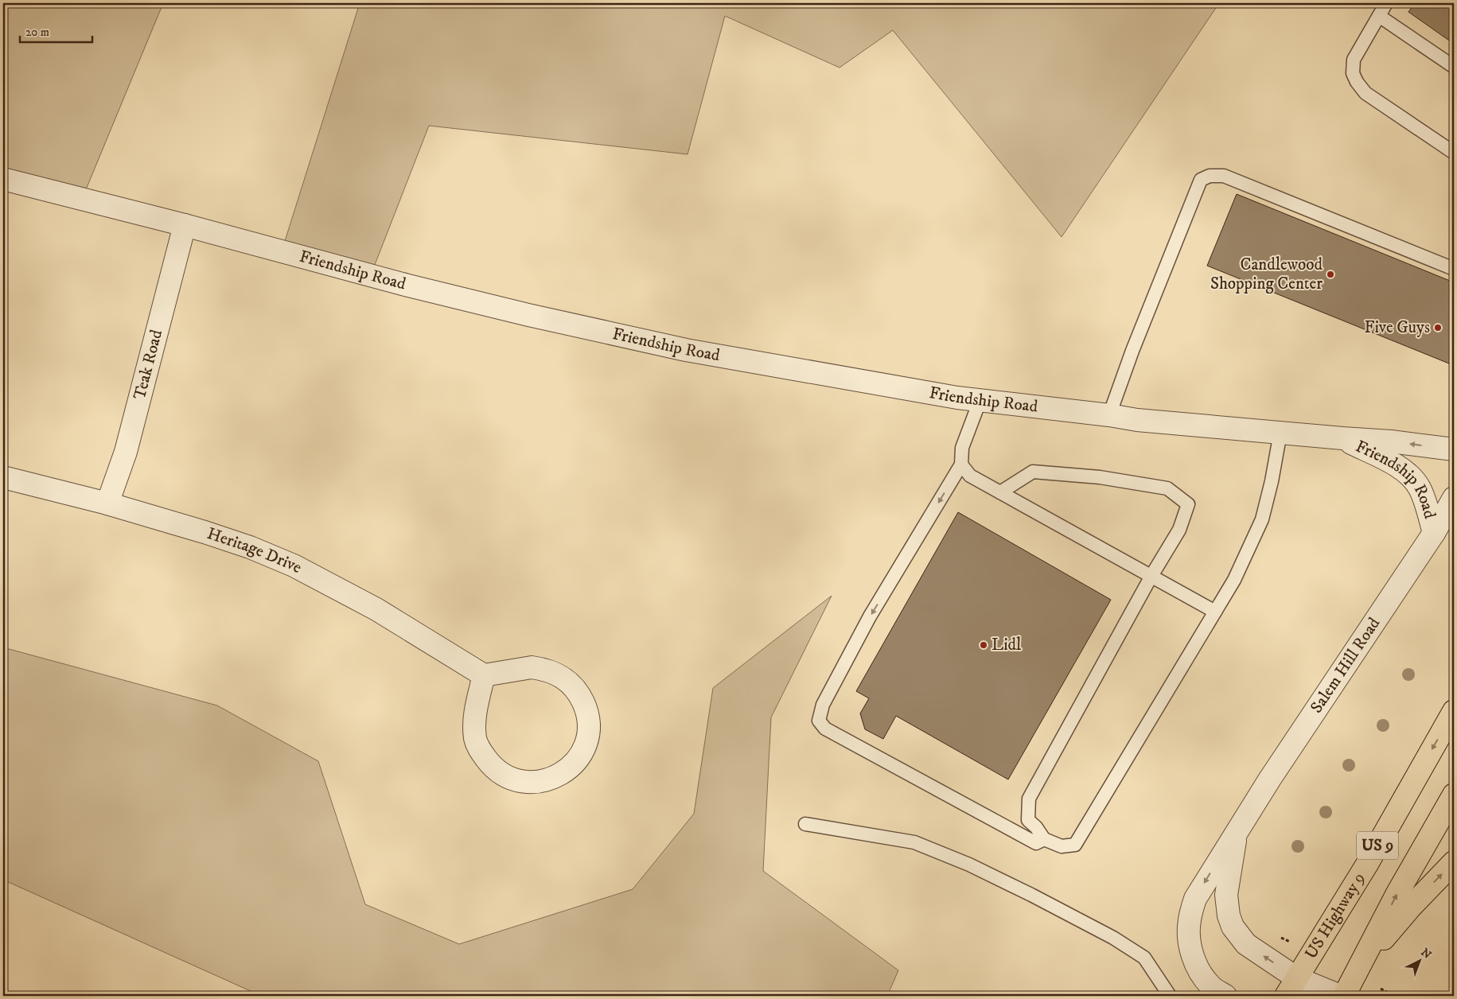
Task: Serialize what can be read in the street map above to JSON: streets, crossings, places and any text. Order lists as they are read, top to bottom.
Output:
{
  "streets": {
    "highway": ["US 9", "US Highway 9"],
    "street": [
      "Friendship Road",
      "Teak Road",
      "Heritage Drive",
      "Salem Hill Road"
    ]
  },
  "crossings": [
    ["Friendship Road", "Teak Road"],
    ["Friendship Road", "Salem Hill Road"],
    ["Teak Road", "Heritage Drive"],
    ["Salem Hill Road", "US Highway 9"]
  ],
  "places": ["Candlewood Shopping Center", "Five Guys", "Lidl"],
  "scale_bar": "20 m",
  "north": "top right"
}
